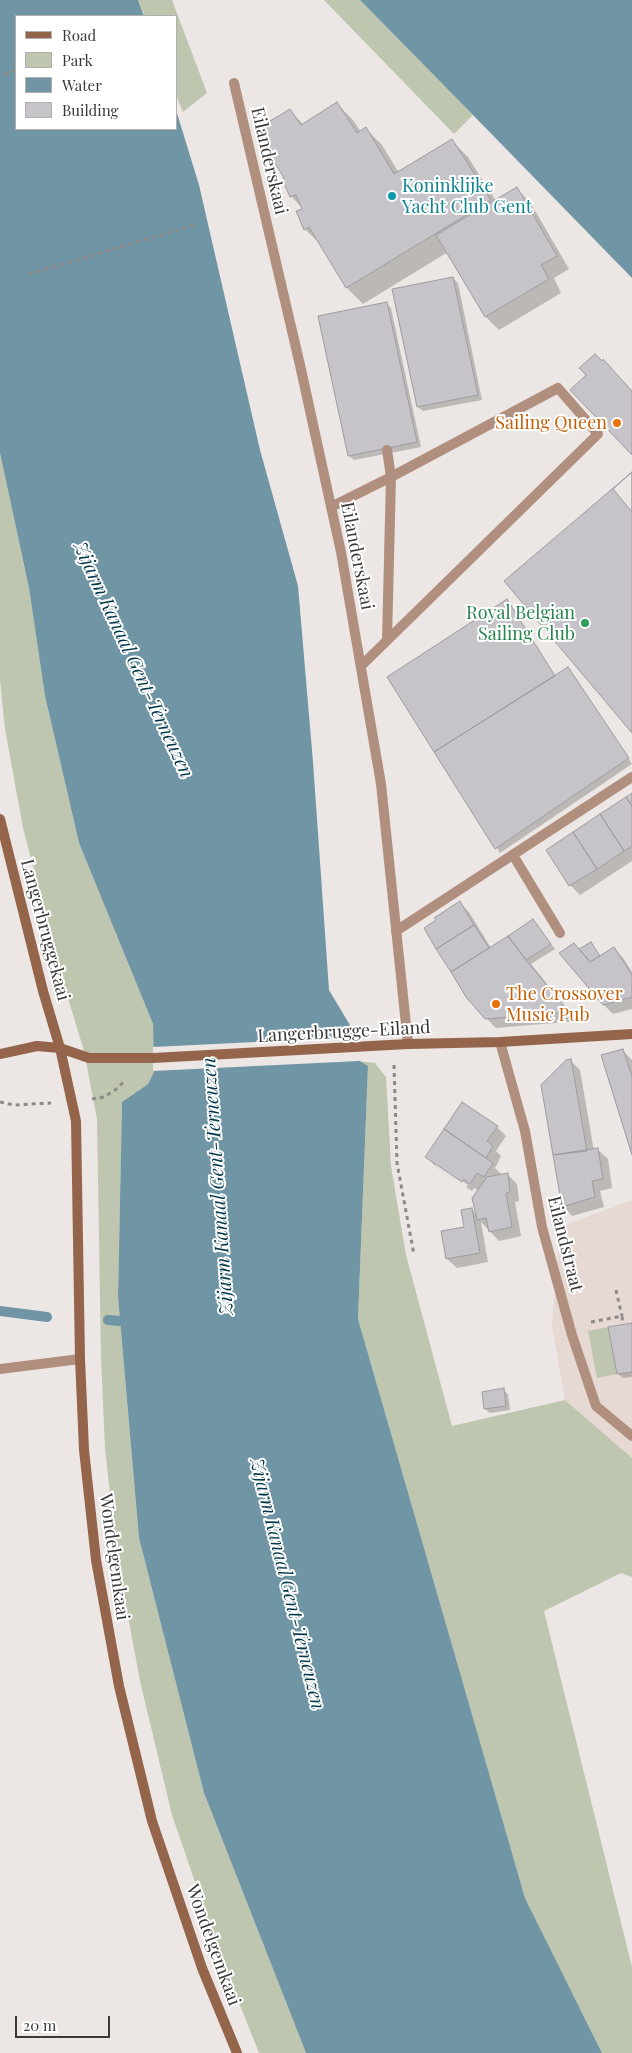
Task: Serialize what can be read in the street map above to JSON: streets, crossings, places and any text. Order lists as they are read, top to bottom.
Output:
{
  "streets": {
    "main road": ["Langerbruggekaai", "Langerbrugge-Eiland", "Wondelgemkaai"],
    "street": ["Eilanderskaai", "Eilandstraat"]
  },
  "crossings": [
    ["Eilanderskaai", "Langerbrugge-Eiland"],
    ["Langerbruggekaai", "Langerbrugge-Eiland"],
    ["Langerbruggekaai", "Wondelgemkaai"],
    ["Langerbrugge-Eiland", "Eilandstraat"],
    ["Langerbrugge-Eiland", "Wondelgemkaai"]
  ],
  "water": ["Zijarm Kanaal Gent-Terneuzen"],
  "places": [
    "Koninklijke Yacht Club Gent",
    "Sailing Queen",
    "Royal Belgian Sailing Club",
    "The Crossover Music Pub"
  ],
  "legend": [
    "Road",
    "Park",
    "Water",
    "Building"
  ],
  "scale_bar": "20 m"
}
